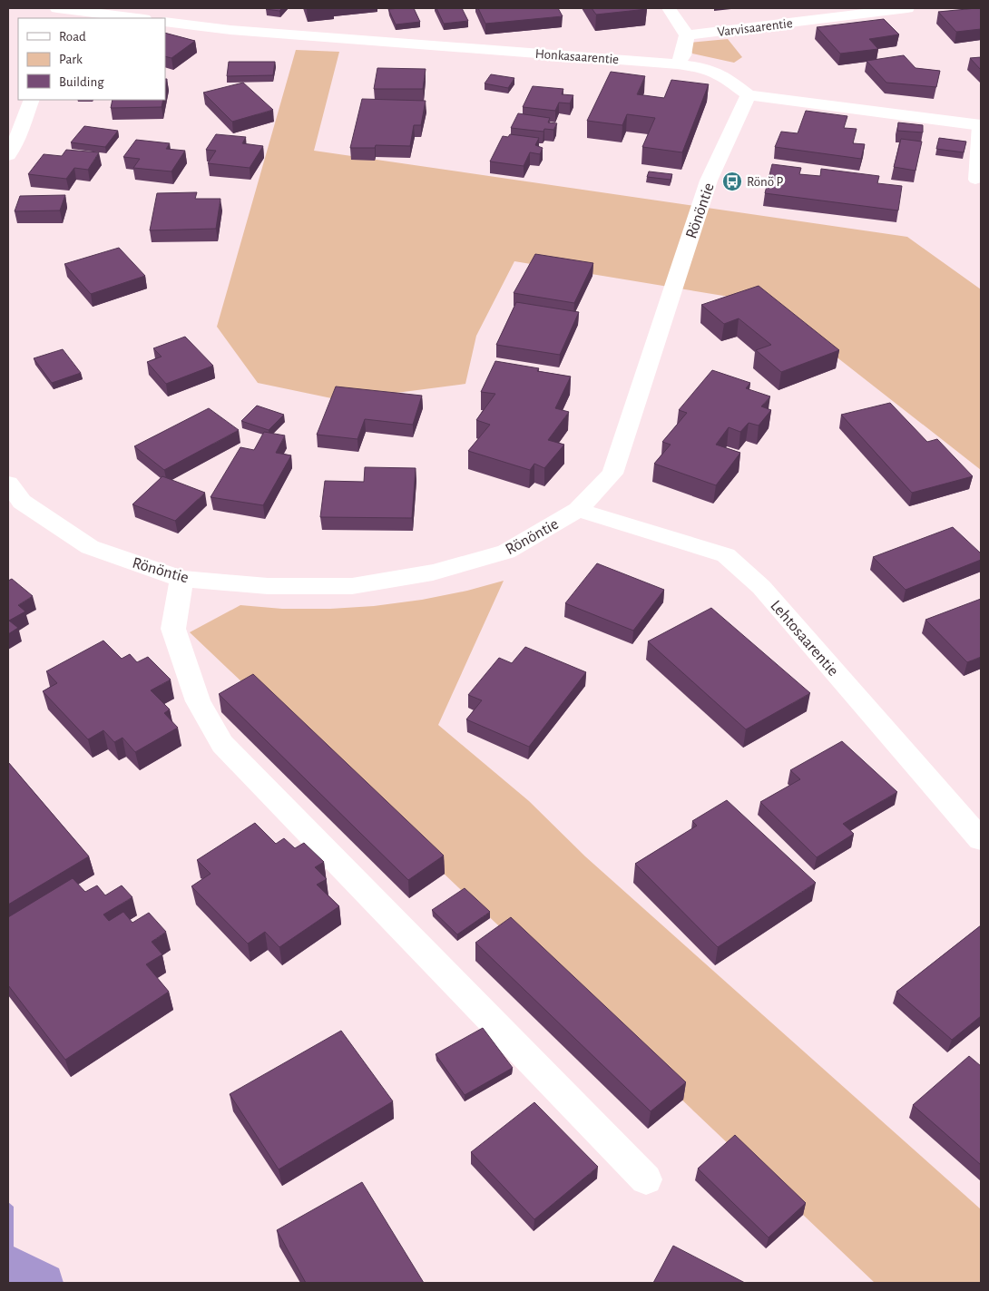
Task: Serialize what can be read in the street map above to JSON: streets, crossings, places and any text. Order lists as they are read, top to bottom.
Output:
{
  "streets": {
    "street": [
      "Varvisaarentie",
      "Honkasaarentie",
      "Rönöntie",
      "Lehtosaarentie"
    ]
  },
  "crossings": [
    ["Honkasaarentie", "Rönöntie"],
    ["Rönöntie", "Lehtosaarentie"]
  ],
  "places": {
    "bus stop": ["Rönö P"]
  },
  "legend": ["Road", "Park", "Building"]
}
